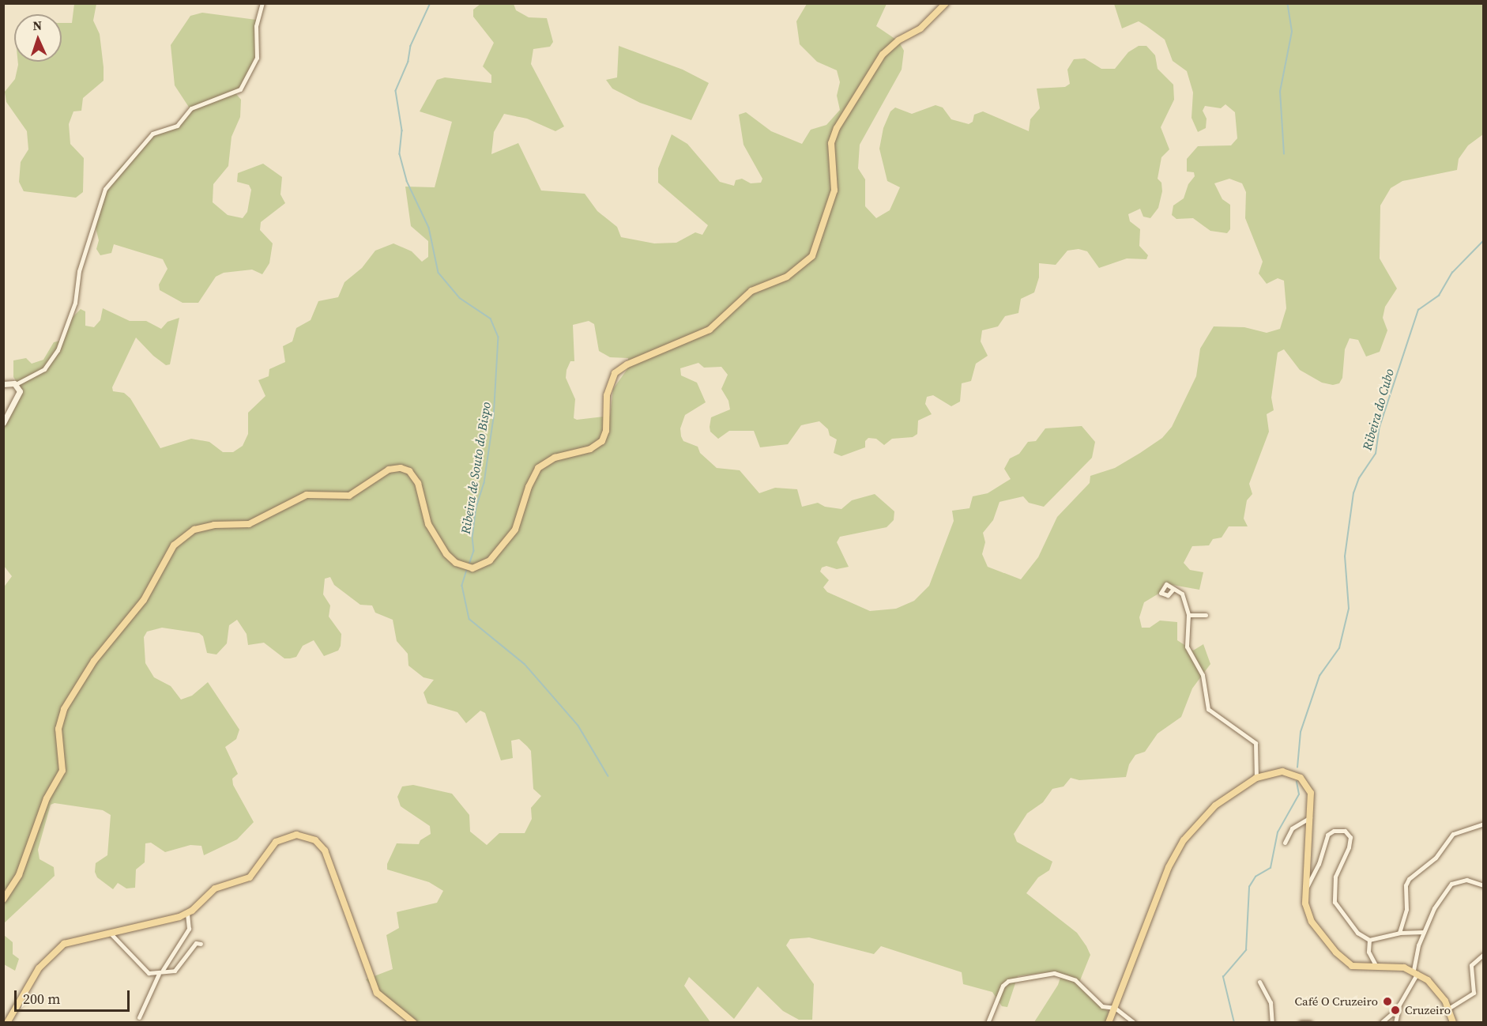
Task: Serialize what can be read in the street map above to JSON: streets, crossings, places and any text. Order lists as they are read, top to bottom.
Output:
{
  "water": ["Ribeira do Cubo", "Ribeira de Souto do Bispo"],
  "places": ["Café O Cruzeiro", "Cruzeiro"],
  "scale_bar": "200 m",
  "north": "top"
}
